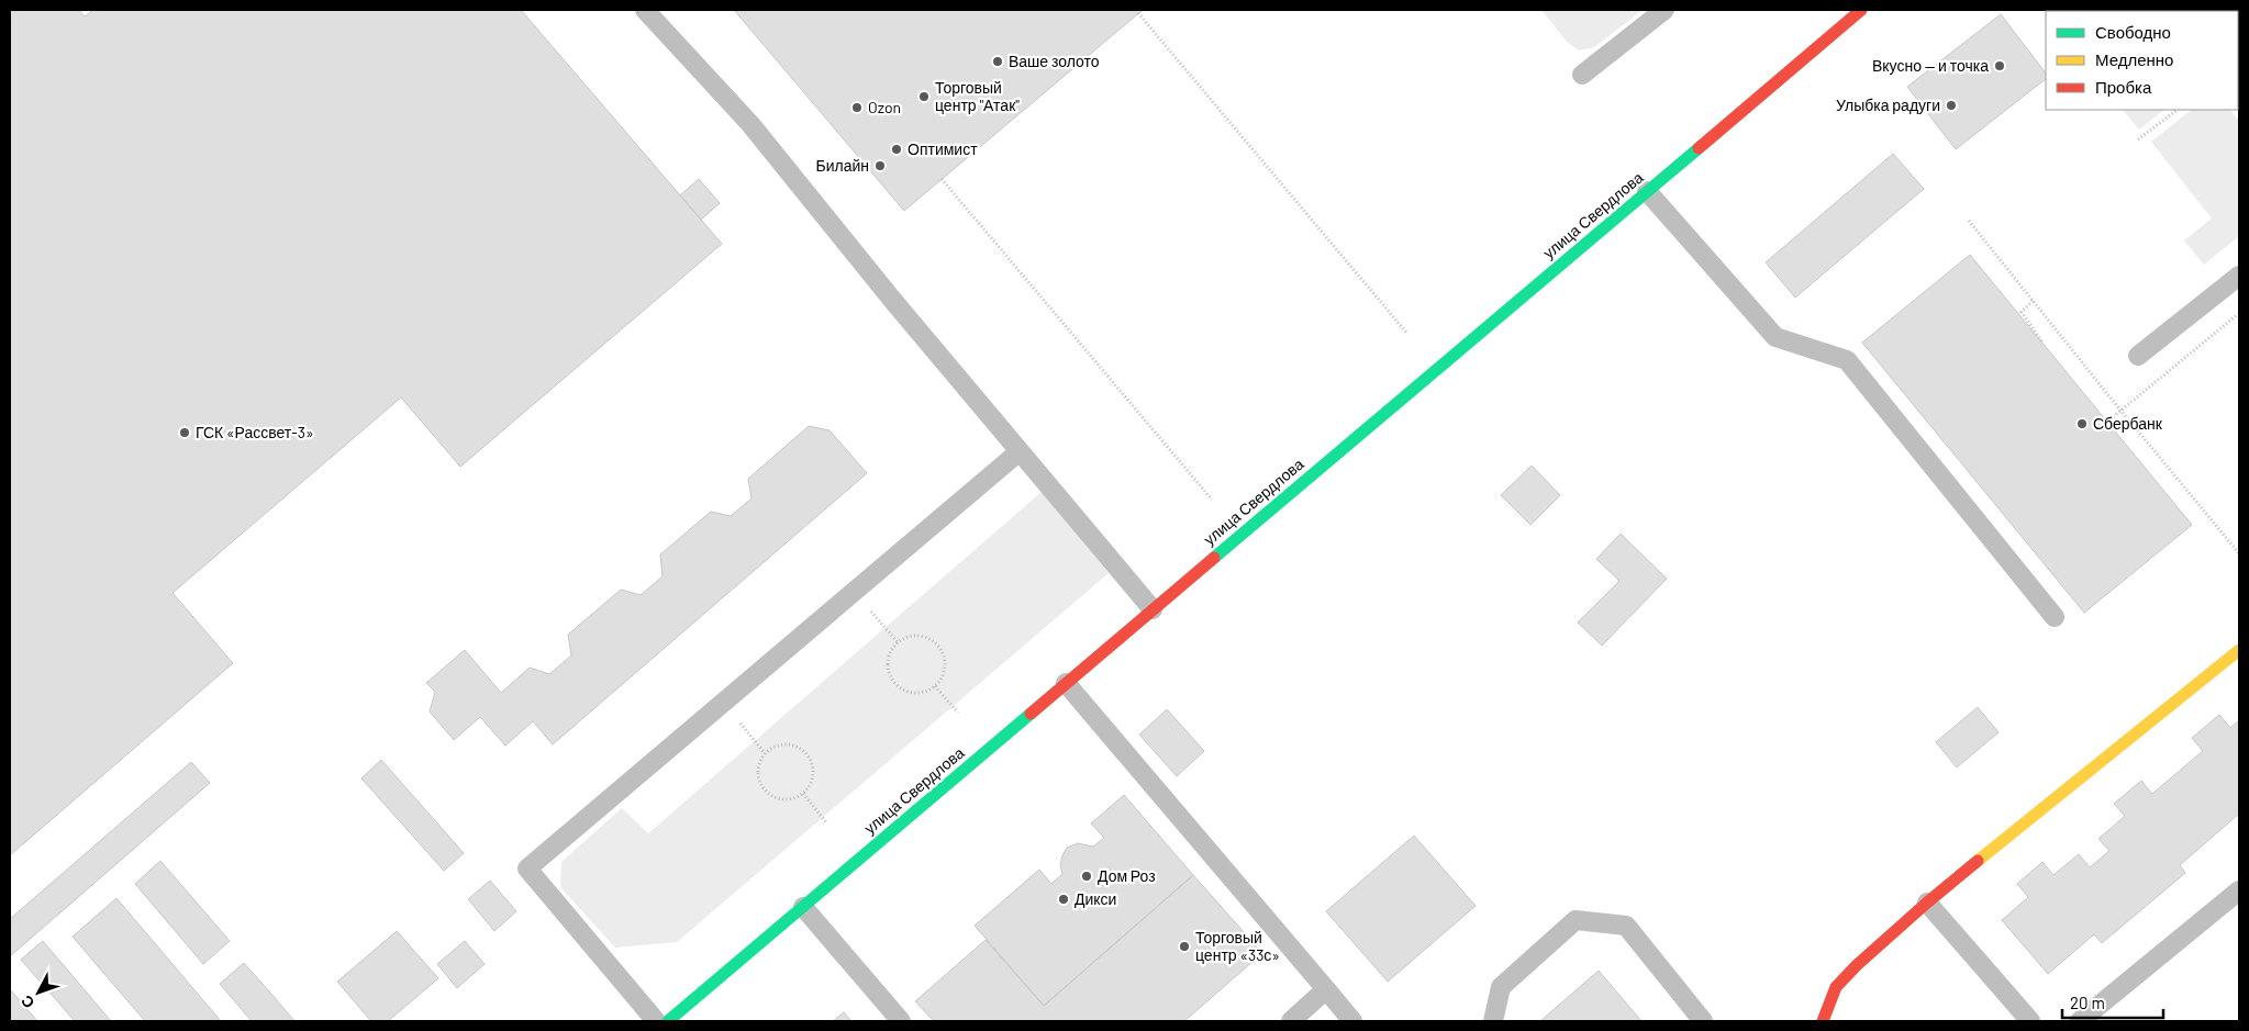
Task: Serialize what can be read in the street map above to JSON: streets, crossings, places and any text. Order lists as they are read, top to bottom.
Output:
{
  "streets": {
    "main road": ["улица Свердлова"]
  },
  "places": [
    "Ваше золото",
    "Вкусно — и точка",
    "Торговый центр \"Атак\"",
    "Улыбка радуги",
    "Ozon",
    "Оптимист",
    "Билайн",
    "Сбербанк",
    "ГСК «Рассвет-3»",
    "Дом Роз",
    "Дикси",
    "Торговый центр «33с»"
  ],
  "legend": ["Свободно", "Медленно", "Пробка"],
  "scale_bar": "20 m",
  "north": "bottom left"
}
